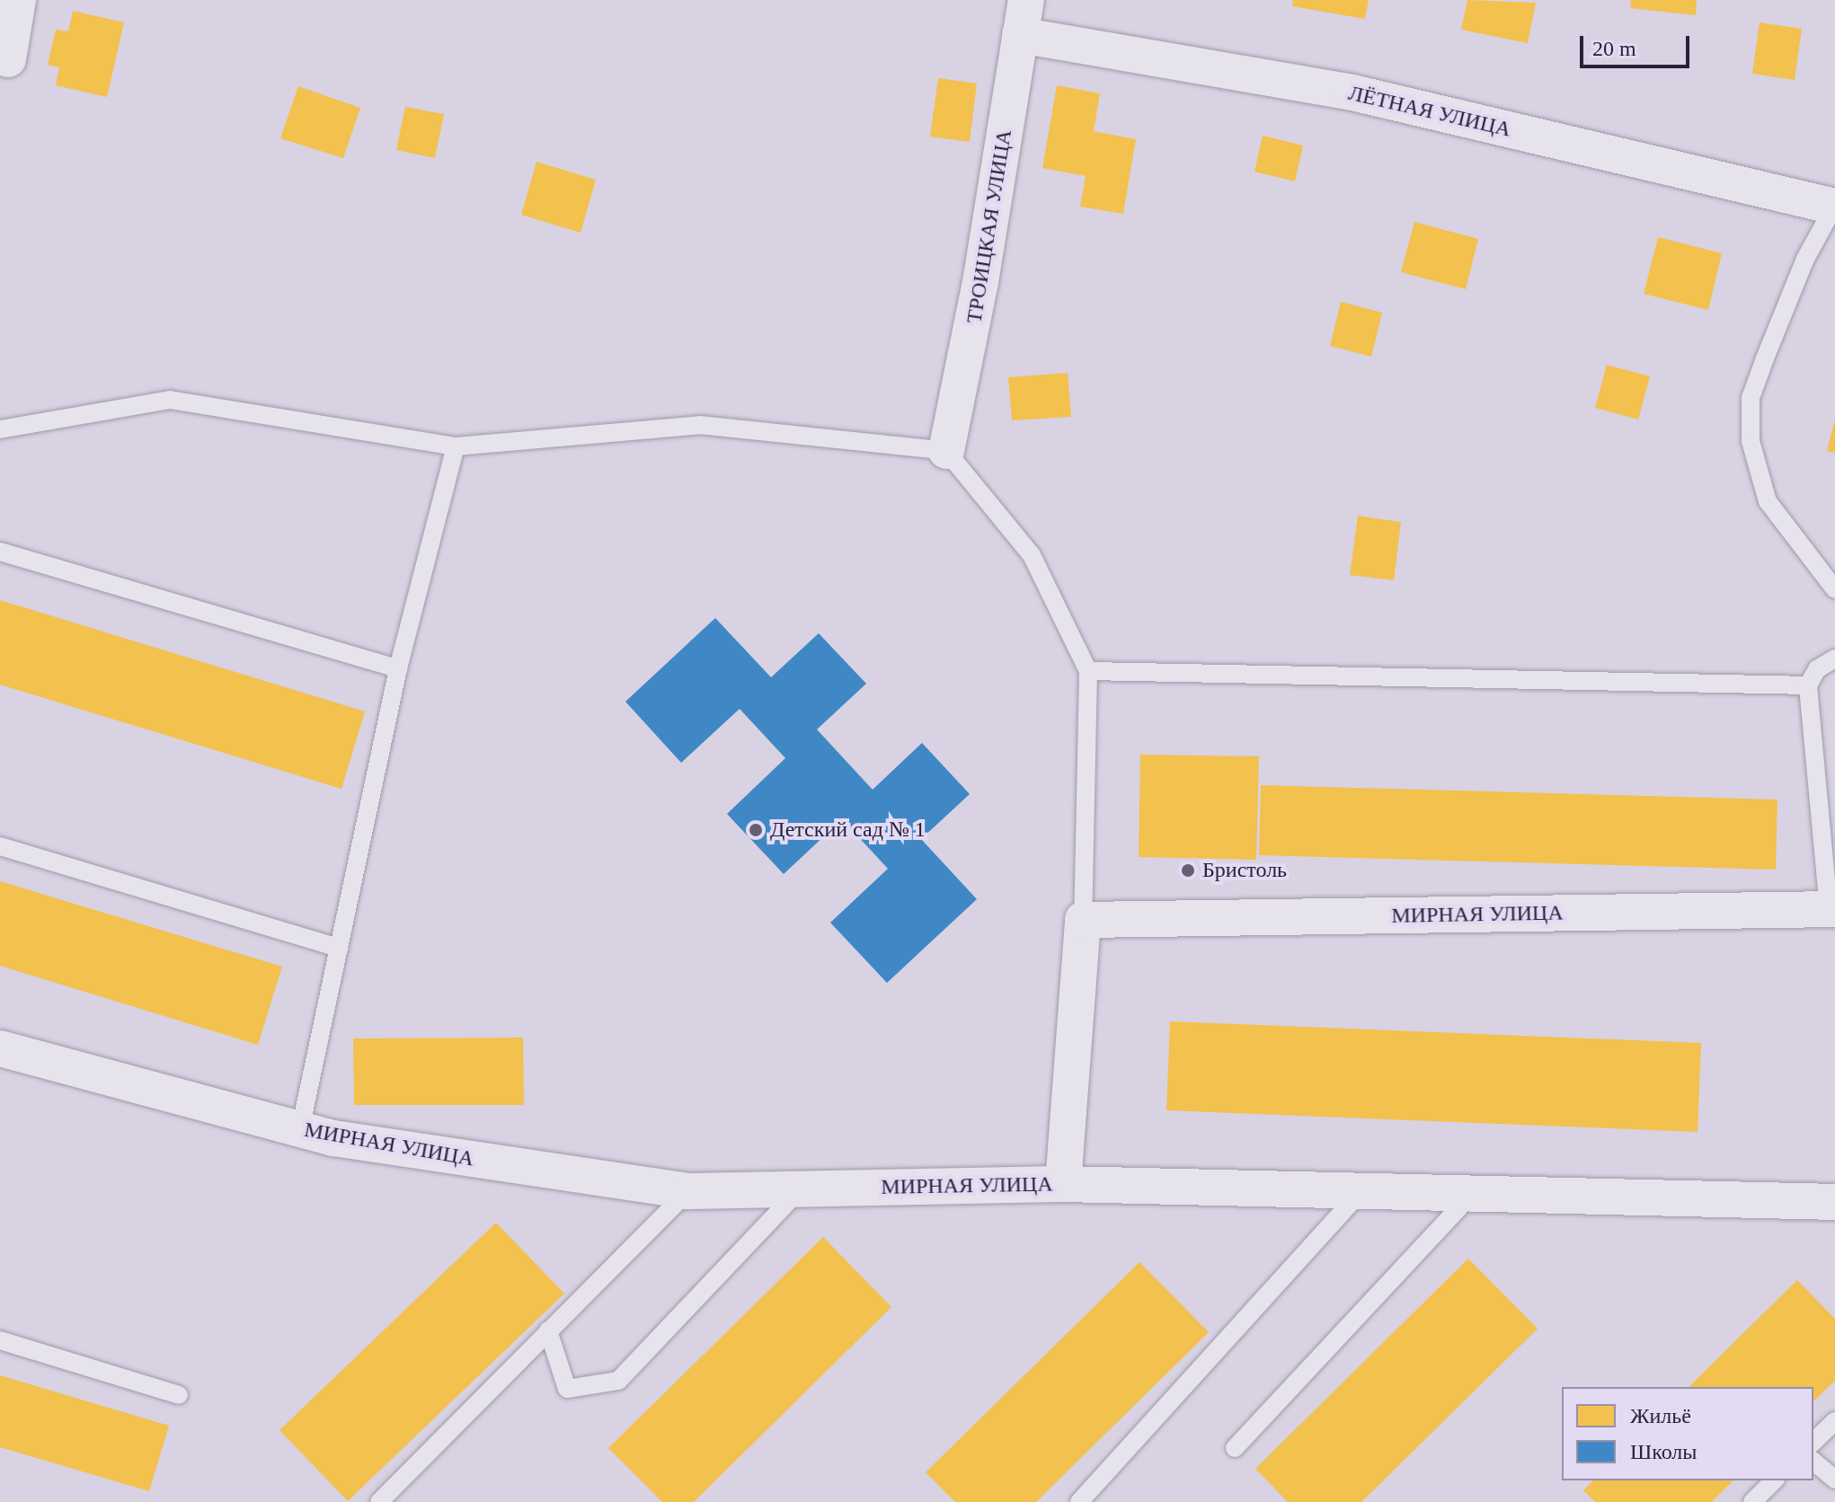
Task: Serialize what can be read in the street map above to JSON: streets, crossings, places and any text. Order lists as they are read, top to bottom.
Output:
{
  "streets": {
    "street": ["ЛЁТНАЯ УЛИЦА", "ТРОИЦКАЯ УЛИЦА", "МИРНАЯ УЛИЦА"]
  },
  "crossings": [
    ["ЛЁТНАЯ УЛИЦА", "ТРОИЦКАЯ УЛИЦА"]
  ],
  "places": ["Детский сад № 1", "Бристоль"],
  "legend": ["Жильё", "Школы"],
  "scale_bar": "20 m"
}
